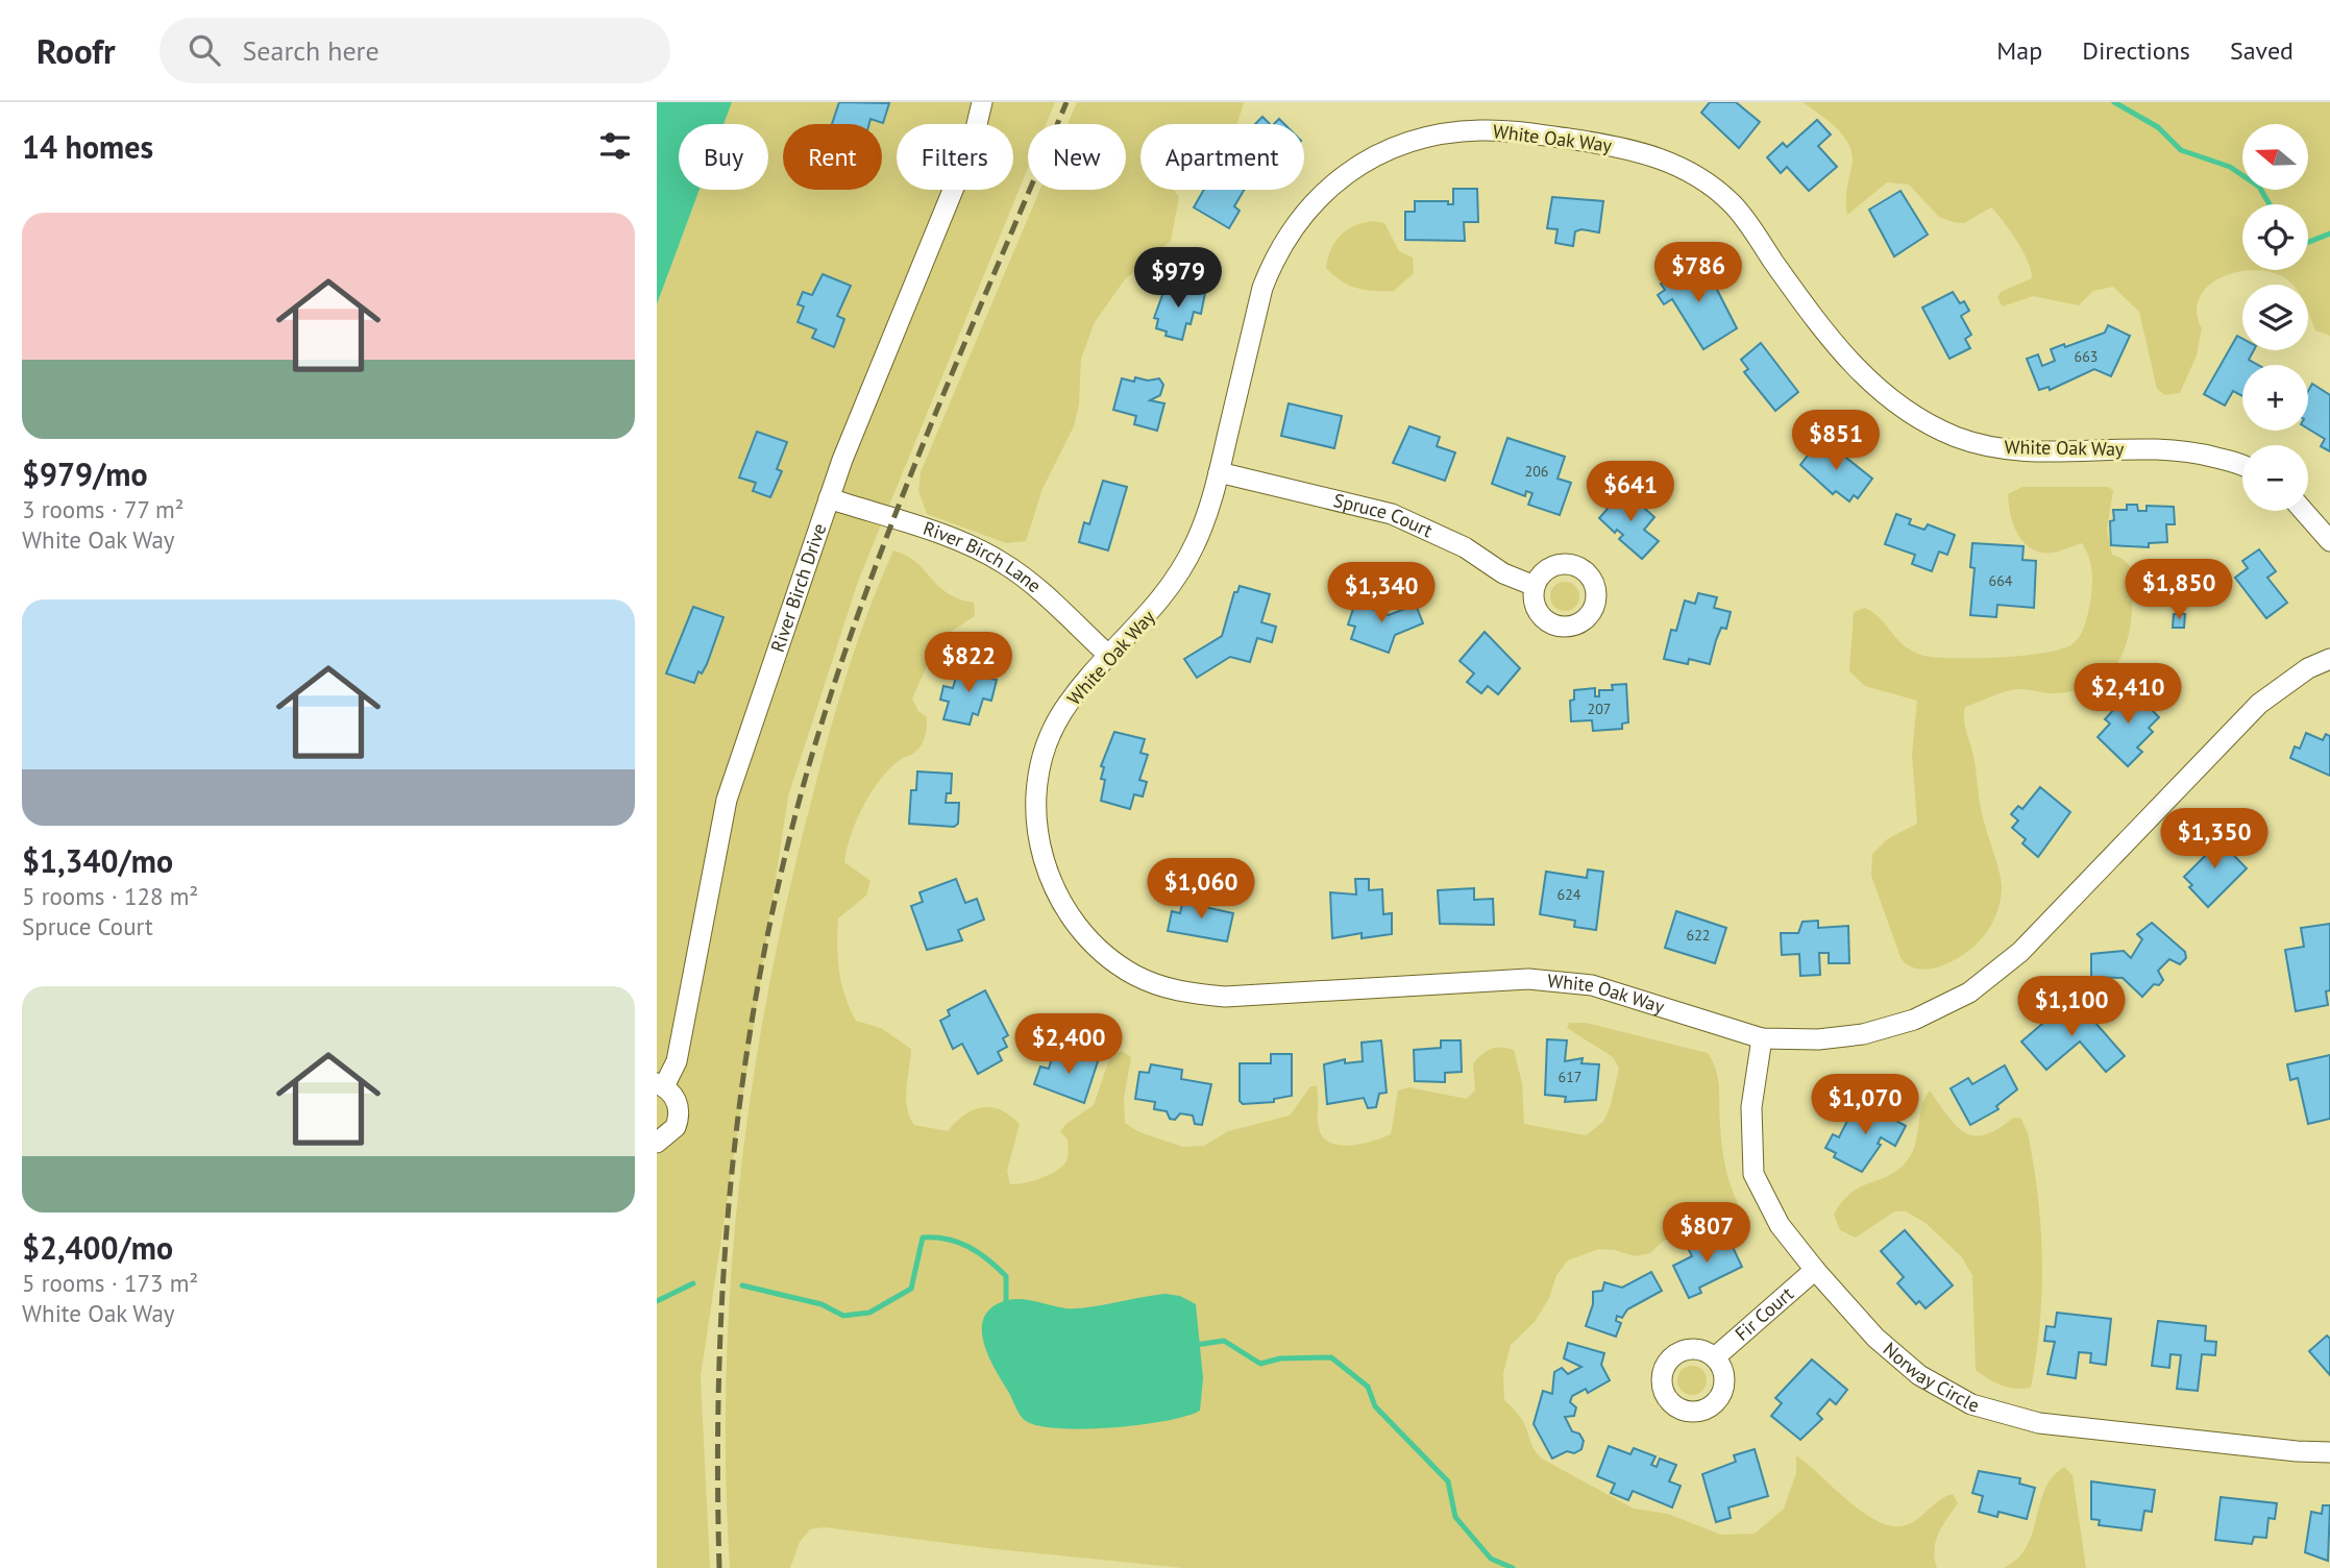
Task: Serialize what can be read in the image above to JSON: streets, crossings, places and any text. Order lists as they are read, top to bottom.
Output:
{
  "streets": {
    "street": [
      "White Oak Way",
      "Spruce Court",
      "River Birch Lane",
      "River Birch Drive",
      "Fir Court",
      "Norway Circle"
    ]
  },
  "crossings": [
    ["White Oak Way", "Spruce Court"],
    ["White Oak Way", "River Birch Lane"],
    ["White Oak Way", "Norway Circle"],
    ["River Birch Lane", "River Birch Drive"],
    ["Fir Court", "Norway Circle"]
  ],
  "house_numbers": [
    "663",
    "206",
    "664",
    "207",
    "624",
    "622",
    "617"
  ],
  "north": "left",
  "page": {
    "header": "Roofr",
    "search": "Search here",
    "nav": ["Map", "Directions", "Saved"],
    "heading": "14 homes",
    "map_buttons": ["+", "−"],
    "chip": [
      "Buy",
      "Rent",
      "Filters",
      "New",
      "Apartment"
    ],
    "list": [
      {
        "name": "$979/mo",
        "note": "3 rooms · 77 m² · White Oak Way"
      },
      {
        "name": "$1,340/mo",
        "note": "5 rooms · 128 m² · Spruce Court"
      },
      {
        "name": "$2,400/mo",
        "note": "5 rooms · 173 m² · White Oak Way"
      }
    ],
    "price": [
      "$786",
      "$979",
      "$851",
      "$641",
      "$1,850",
      "$1,340",
      "$822",
      "$2,410",
      "$1,350",
      "$1,060",
      "$1,100",
      "$2,400",
      "$1,070",
      "$807"
    ]
  }
}
